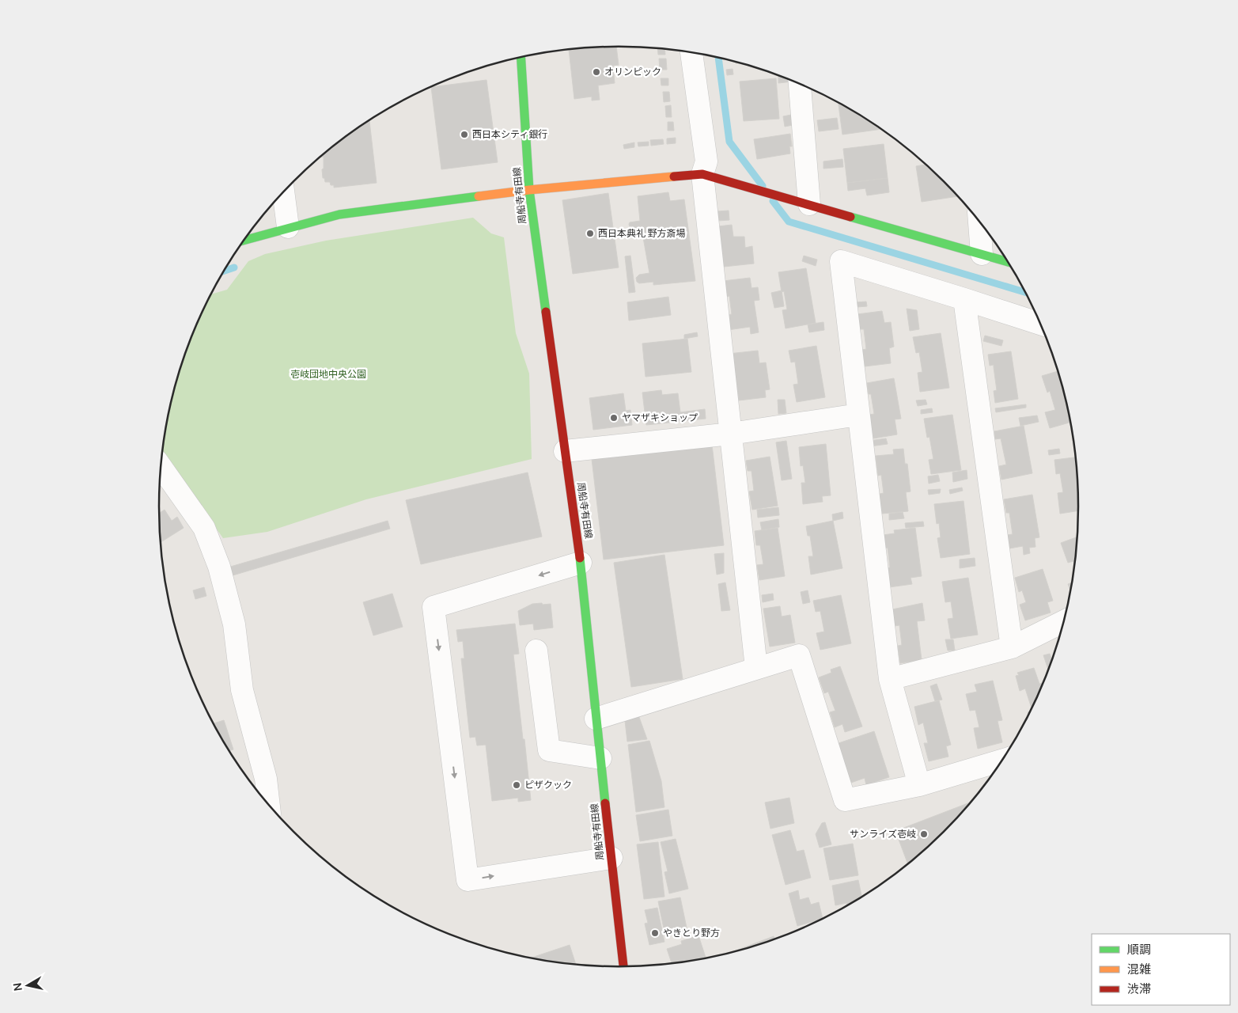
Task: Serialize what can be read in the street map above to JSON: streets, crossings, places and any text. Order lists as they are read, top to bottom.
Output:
{
  "streets": {
    "main road": ["周船寺有田線"]
  },
  "parks": ["壱岐団地中央公園"],
  "places": [
    "オリンピック",
    "西日本シティ銀行",
    "西日本典礼 野方斎場",
    "ヤマザキショップ",
    "ピザクック",
    "サンライズ壱岐",
    "やきとり野方"
  ],
  "legend": ["順調", "混雑", "渋滞"],
  "north": "left"
}
